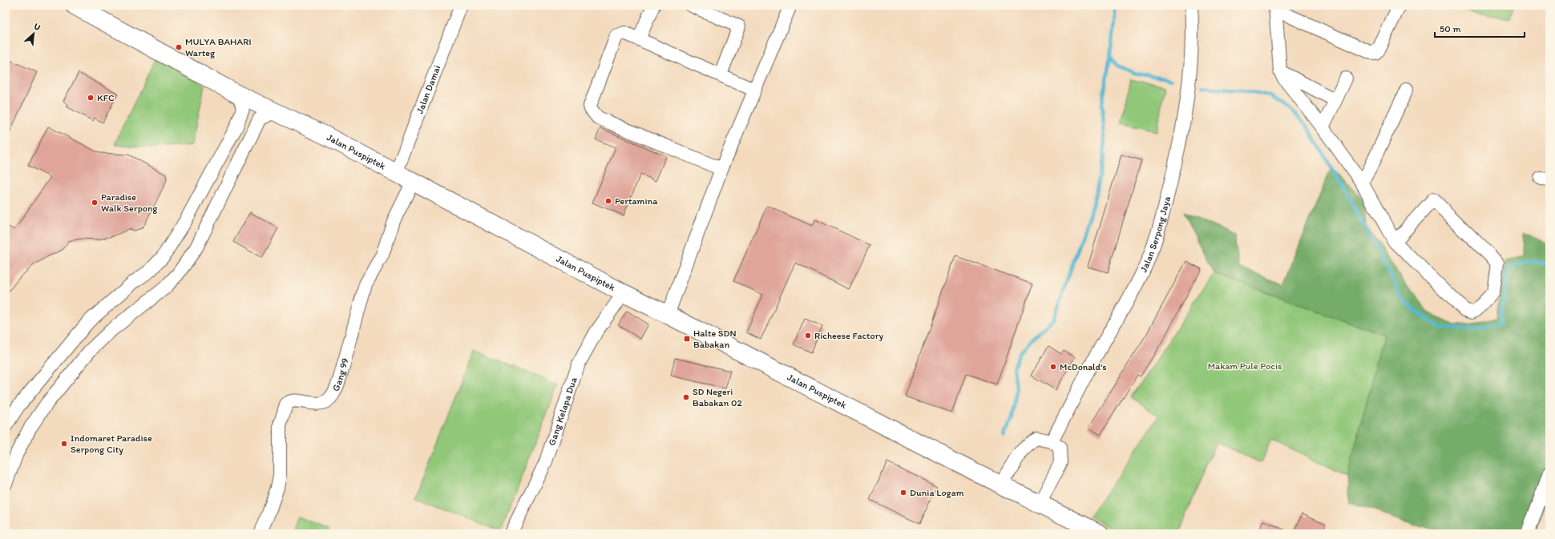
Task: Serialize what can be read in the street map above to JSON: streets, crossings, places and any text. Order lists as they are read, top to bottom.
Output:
{
  "streets": {
    "main road": ["Jalan Puspiptek"],
    "street": [
      "Jalan Damai",
      "Jalan Serpong Jaya",
      "Gang 99",
      "Gang Kelapa Dua"
    ]
  },
  "crossings": [
    ["Jalan Damai", "Jalan Puspiptek"],
    ["Jalan Puspiptek", "Gang 99"],
    ["Jalan Puspiptek", "Gang Kelapa Dua"]
  ],
  "parks": ["Makam Pule Pocis"],
  "places": {
    "other": [
      "MULYA BAHARI Warteg",
      "KFC",
      "Pertamina",
      "Paradise Walk Serpong",
      "Richeese Factory",
      "McDonald's",
      "SD Negeri Babakan 02",
      "Indomaret Paradise Serpong City",
      "Dunia Logam"
    ],
    "transit": ["Halte SDN Babakan"]
  },
  "scale_bar": "50 m",
  "north": "top right"
}
